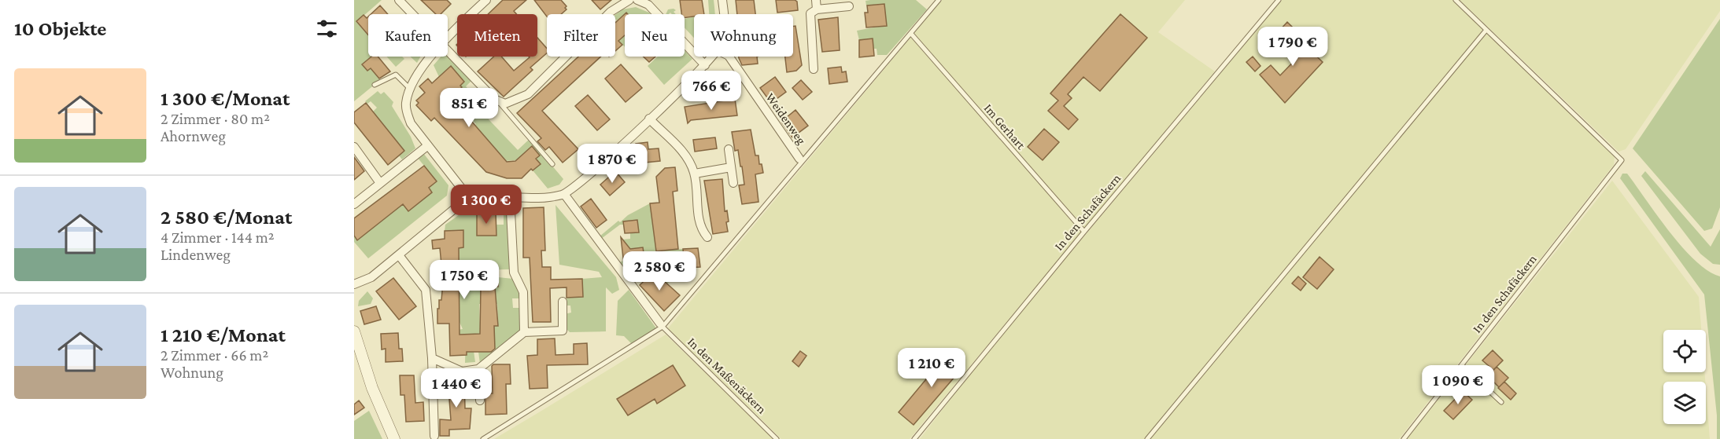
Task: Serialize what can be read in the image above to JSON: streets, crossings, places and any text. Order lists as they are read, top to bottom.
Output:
{
  "streets": {
    "street": ["Weidenweg"],
    "lane": ["Im Gerhart", "In den Schafäckern", "In den Maßenäckern"]
  },
  "crossings": [
    ["Im Gerhart", "In den Schafäckern"]
  ],
  "page": {
    "heading": "10 Objekte",
    "chip": [
      "Kaufen",
      "Mieten",
      "Filter",
      "Neu",
      "Wohnung"
    ],
    "price": [
      "1 790 €",
      "766 €",
      "851 €",
      "1 870 €",
      "1 300 €",
      "2 580 €",
      "1 750 €",
      "1 210 €",
      "1 090 €",
      "1 440 €"
    ],
    "list": [
      {
        "name": "1 300 €/Monat",
        "note": "2 Zimmer · 80 m² · Ahornweg"
      },
      {
        "name": "2 580 €/Monat",
        "note": "4 Zimmer · 144 m² · Lindenweg"
      },
      {
        "name": "1 210 €/Monat",
        "note": "2 Zimmer · 66 m² · Wohnung"
      }
    ]
  }
}
